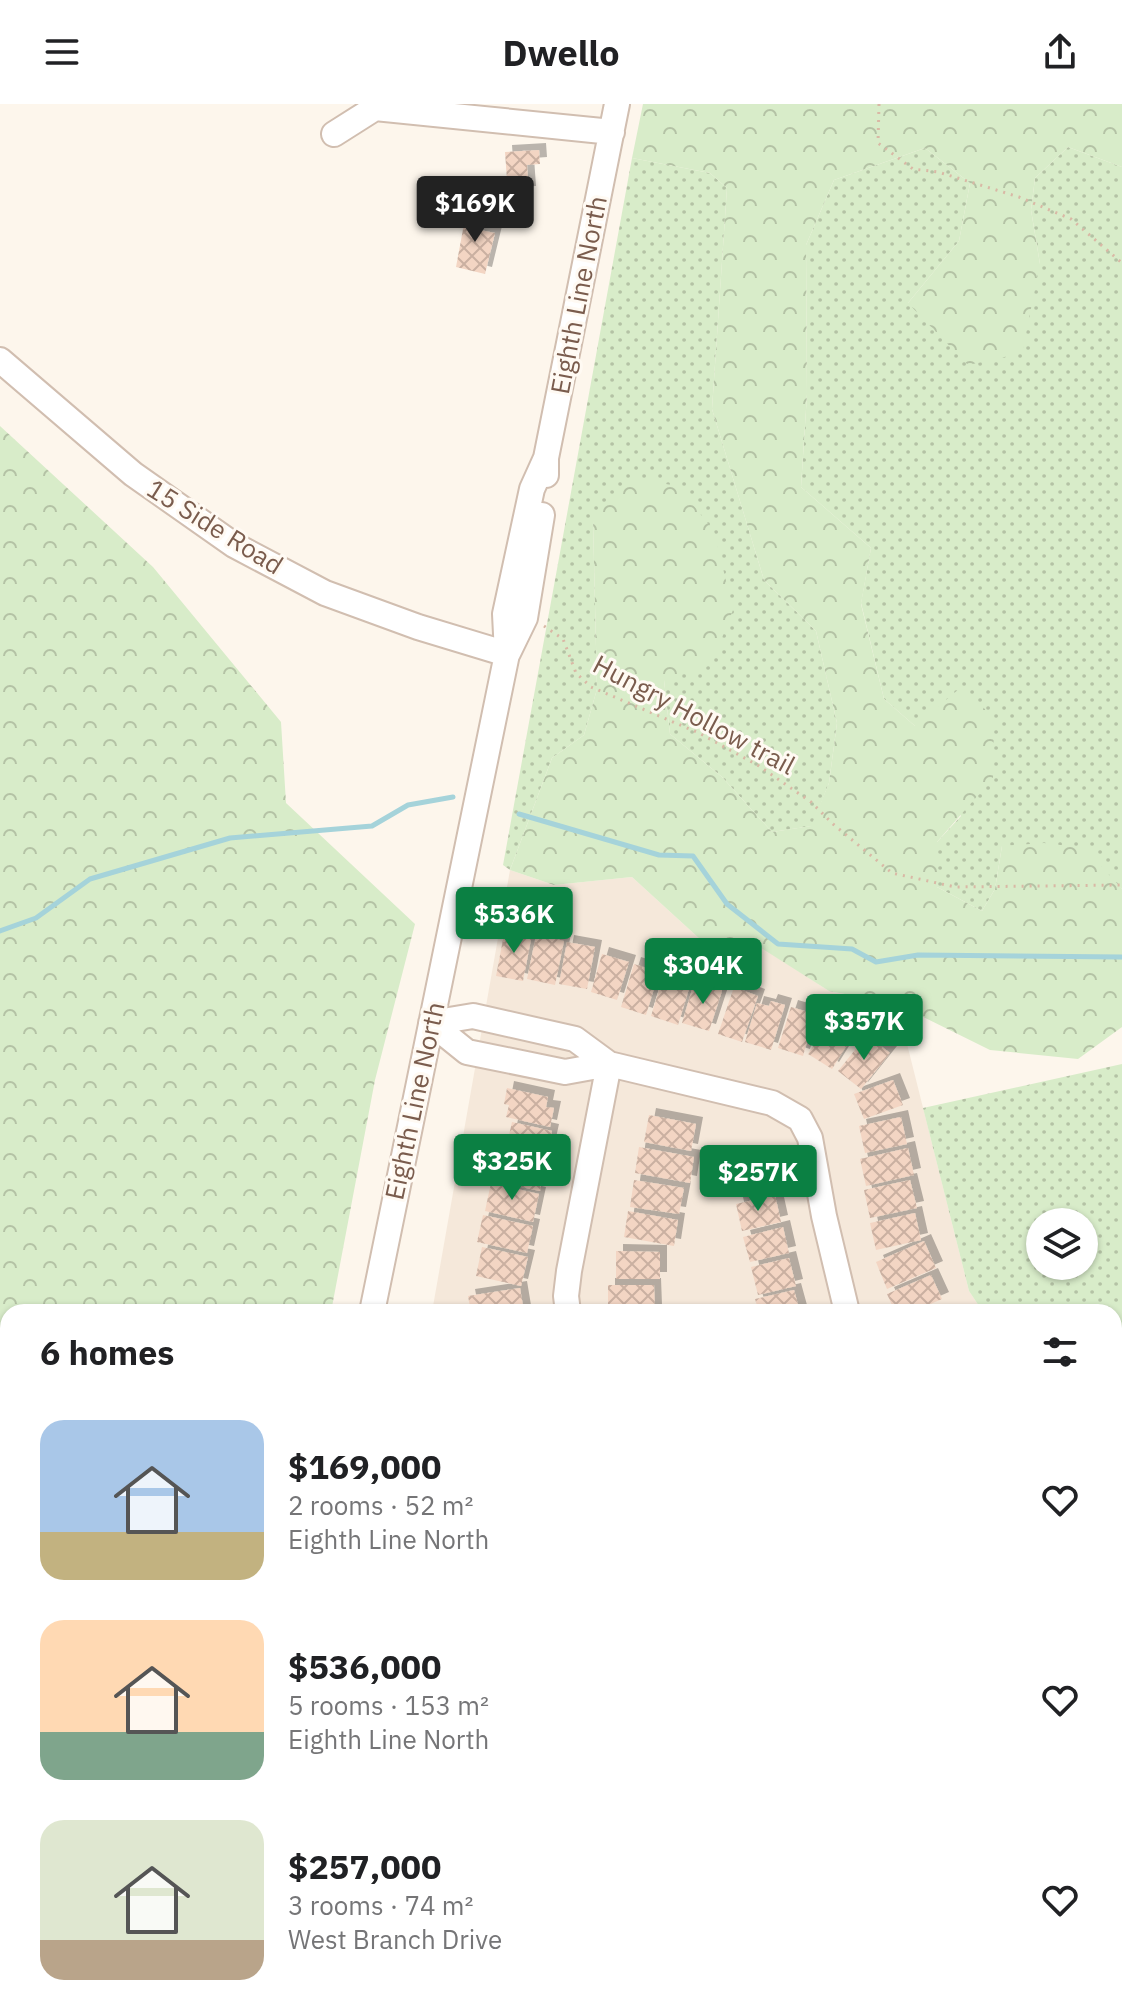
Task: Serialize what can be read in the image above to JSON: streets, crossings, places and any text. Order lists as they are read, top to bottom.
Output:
{
  "streets": {
    "street": ["Eighth Line North", "15 Side Road"],
    "path": ["Hungry Hollow trail"]
  },
  "crossings": [
    ["Eighth Line North", "15 Side Road"]
  ],
  "page": {
    "header": "Dwello",
    "price": [
      "$169K",
      "$536K",
      "$304K",
      "$357K",
      "$325K",
      "$257K"
    ],
    "heading": "6 homes",
    "list": [
      {
        "name": "$169,000",
        "note": "2 rooms · 52 m² · Eighth Line North"
      },
      {
        "name": "$536,000",
        "note": "5 rooms · 153 m² · Eighth Line North"
      },
      {
        "name": "$257,000",
        "note": "3 rooms · 74 m² · West Branch Drive"
      }
    ]
  }
}
